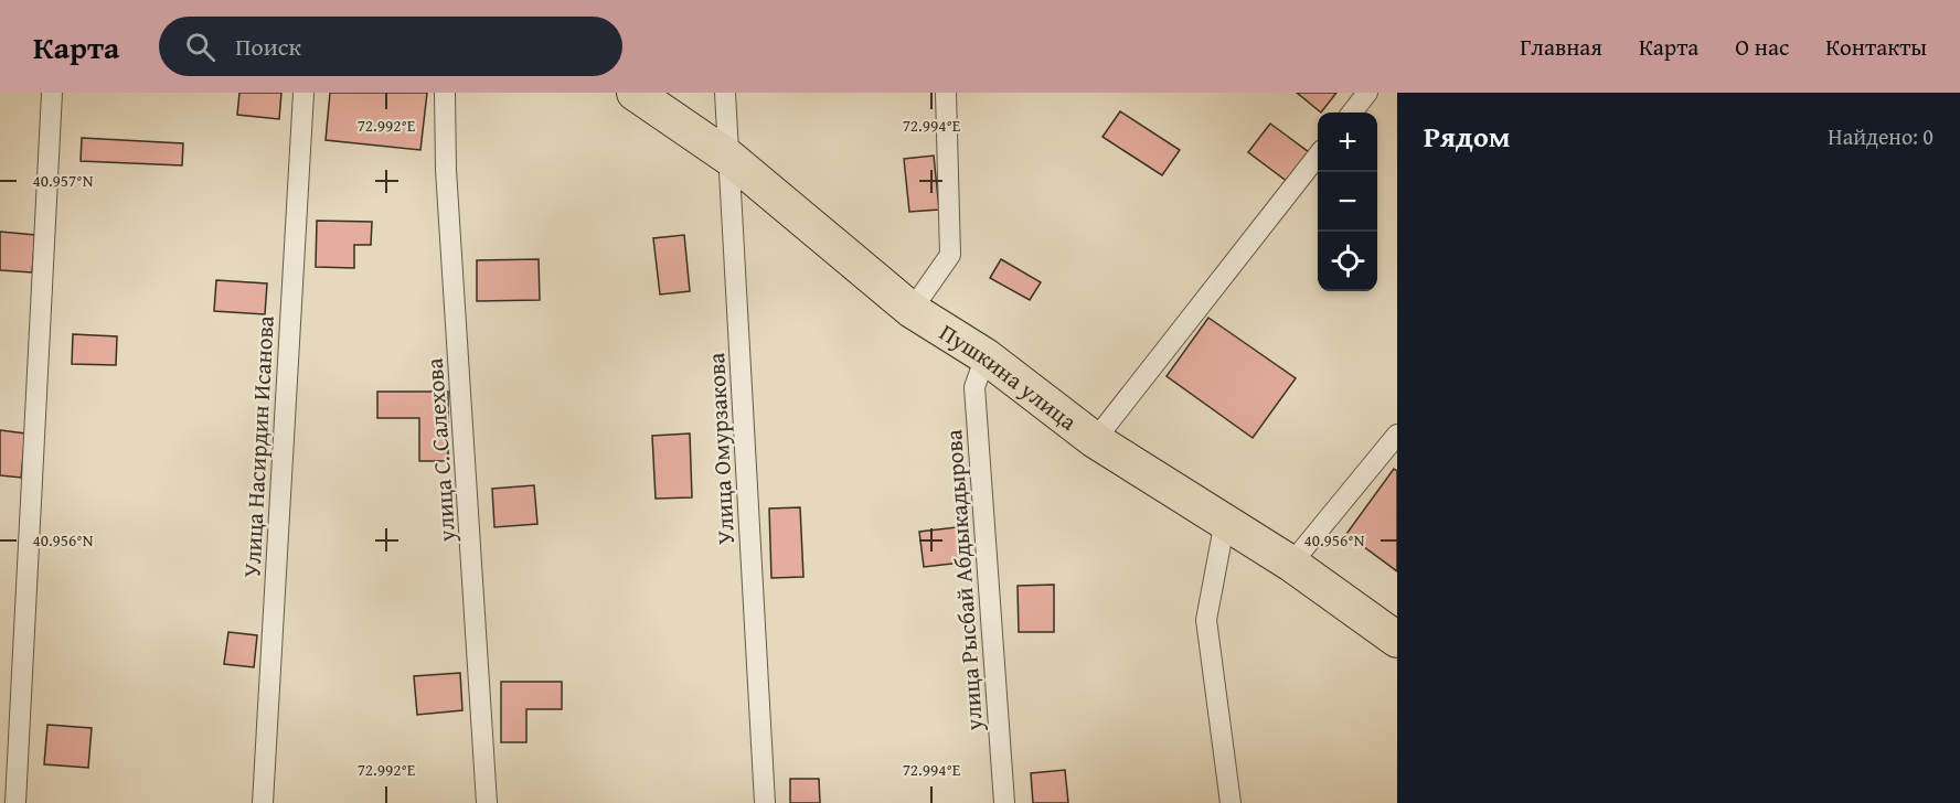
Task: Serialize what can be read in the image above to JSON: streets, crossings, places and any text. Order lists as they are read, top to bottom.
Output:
{
  "streets": {
    "highway": ["Пушкина улица"],
    "street": [
      "Улица Насирдин Исанова",
      "Улица Омурзакова",
      "улица С. Салехова",
      "улица Рысбай Абдыкадырова"
    ]
  },
  "crossings": [
    ["Пушкина улица", "Улица Омурзакова"],
    ["Пушкина улица", "улица Рысбай Абдыкадырова"]
  ],
  "page": {
    "header": "Карта",
    "search": "Поиск",
    "nav": [
      "Главная",
      "Карта",
      "О нас",
      "Контакты"
    ],
    "heading": ["Рядом", "Найдено: 0"],
    "map_buttons": ["+", "−"]
  },
  "coordinates": [
    "72.992°E",
    "72.994°E",
    "40.957°N",
    "40.956°N"
  ]
}
